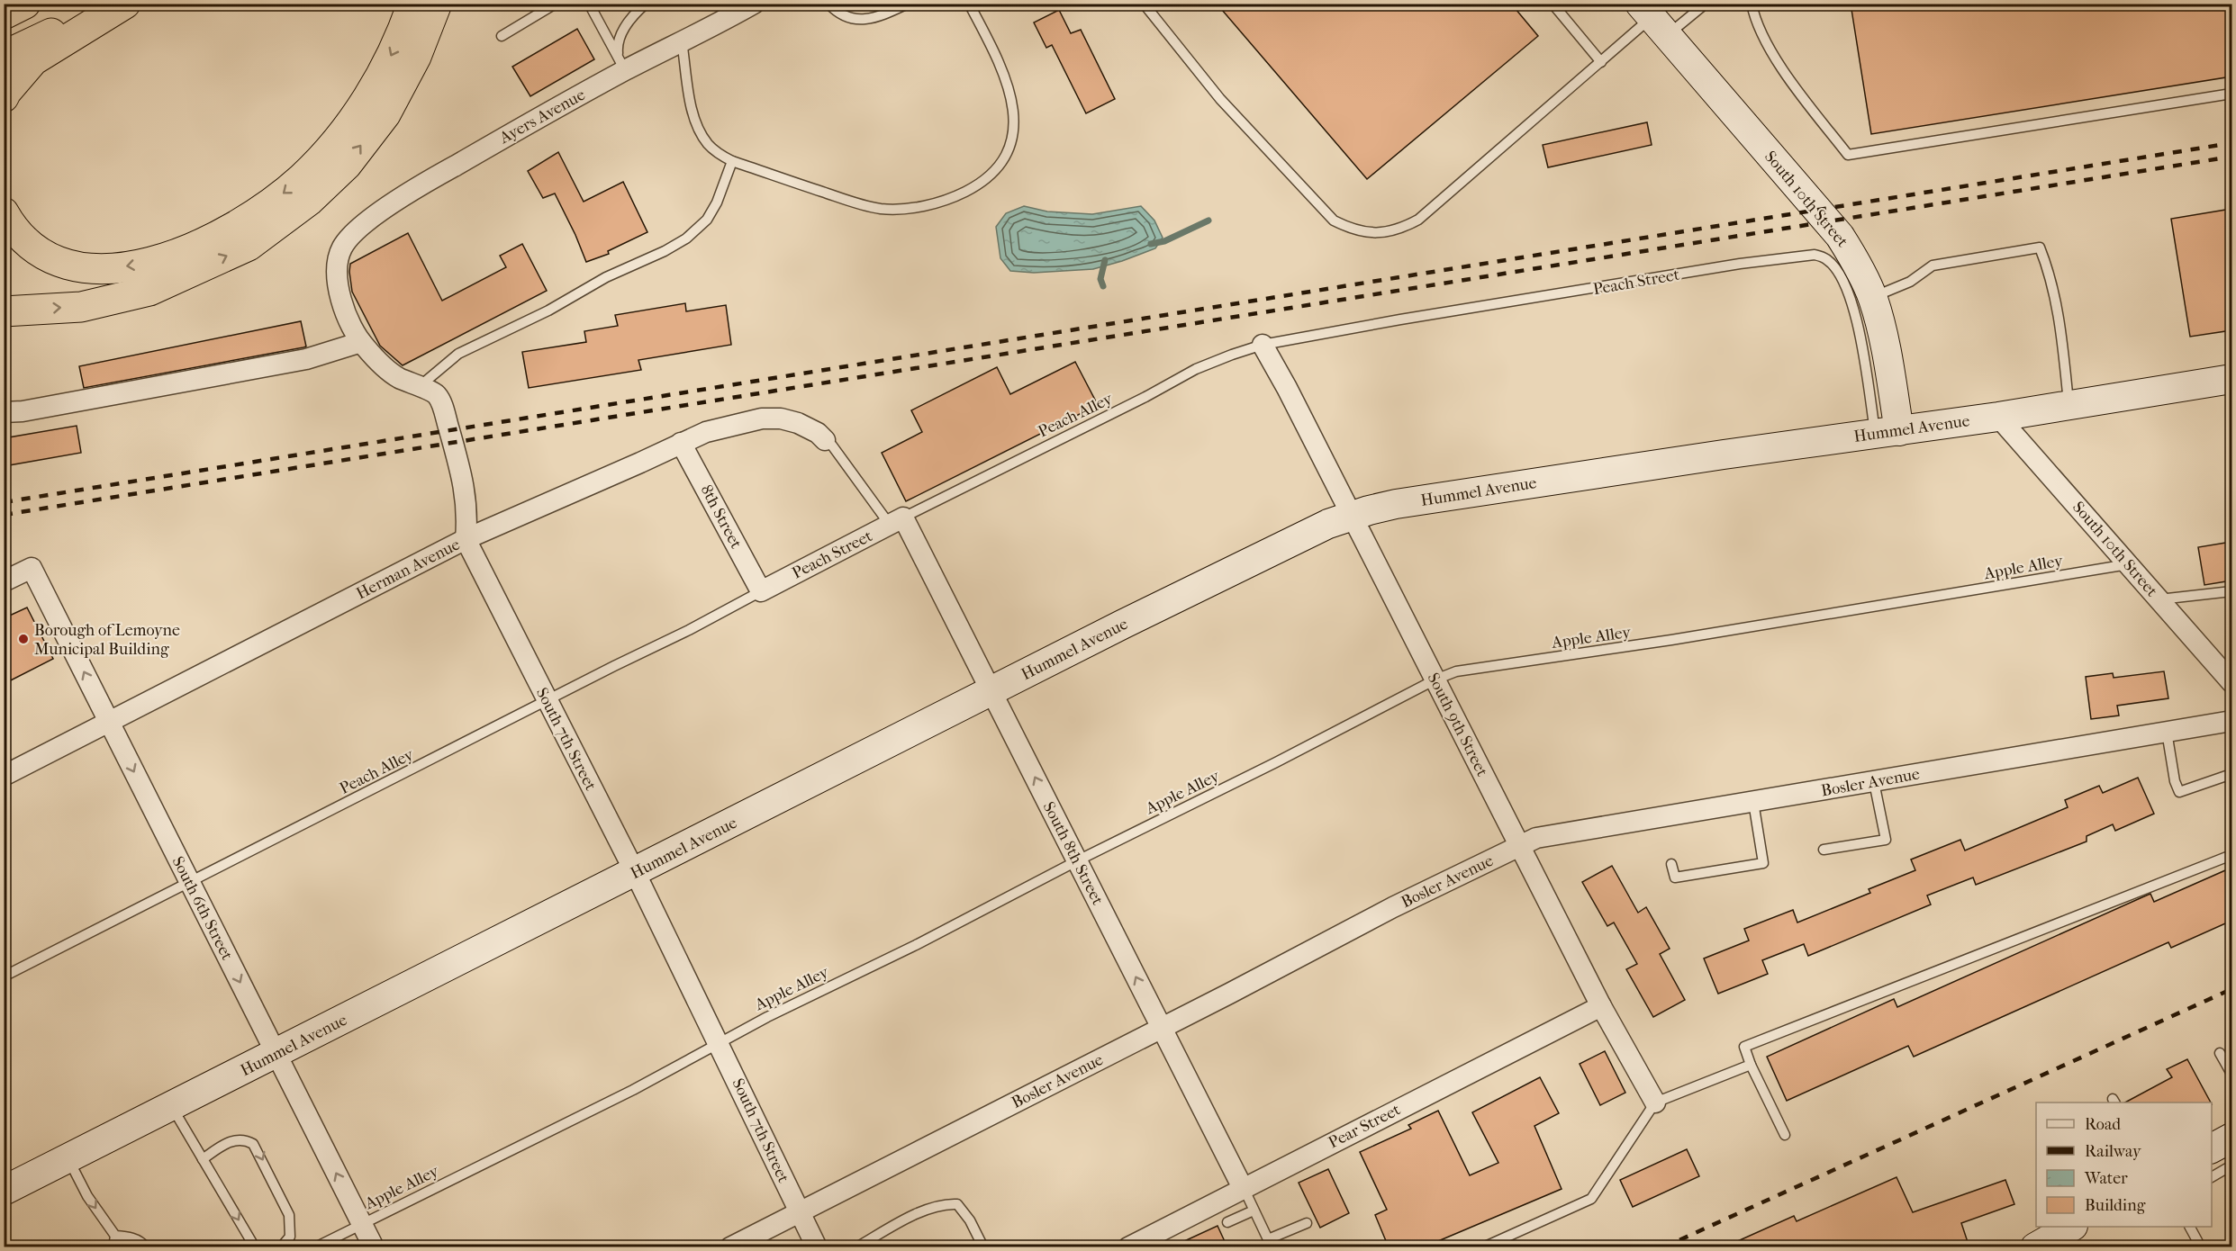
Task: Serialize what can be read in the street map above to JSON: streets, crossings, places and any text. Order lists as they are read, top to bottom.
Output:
{
  "streets": {
    "main road": ["South 10th Street", "Hummel Avenue"],
    "street": [
      "Ayers Avenue",
      "Peach Street",
      "8th Street",
      "Herman Avenue",
      "South 9th Street",
      "South 7th Street",
      "Bosler Avenue",
      "South 8th Street",
      "South 6th Street",
      "Pear Street"
    ],
    "lane": ["Peach Alley", "Apple Alley"]
  },
  "crossings": [
    ["South 10th Street", "Peach Street"],
    ["South 10th Street", "Hummel Avenue"],
    ["South 10th Street", "Apple Alley"],
    ["Peach Street", "Peach Alley"],
    ["Peach Street", "Hummel Avenue"],
    ["Peach Street", "8th Street"],
    ["Peach Street", "South 9th Street"],
    ["Peach Street", "South 8th Street"],
    ["Peach Alley", "8th Street"],
    ["Peach Alley", "South 9th Street"],
    ["Peach Alley", "South 7th Street"],
    ["Peach Alley", "South 8th Street"],
    ["Peach Alley", "South 6th Street"],
    ["Hummel Avenue", "South 9th Street"],
    ["Hummel Avenue", "South 7th Street"],
    ["Hummel Avenue", "South 8th Street"],
    ["Hummel Avenue", "South 6th Street"],
    ["8th Street", "Herman Avenue"],
    ["Apple Alley", "South 9th Street"],
    ["Apple Alley", "South 7th Street"],
    ["Apple Alley", "South 8th Street"],
    ["Apple Alley", "South 6th Street"],
    ["Herman Avenue", "South 7th Street"],
    ["Herman Avenue", "South 6th Street"],
    ["South 9th Street", "Bosler Avenue"],
    ["South 9th Street", "Pear Street"],
    ["South 7th Street", "Bosler Avenue"],
    ["Bosler Avenue", "South 8th Street"],
    ["South 8th Street", "Pear Street"]
  ],
  "one_way": ["South 8th Street"],
  "places": ["Borough of Lemoyne Municipal Building"],
  "legend": [
    "Road",
    "Railway",
    "Water",
    "Building"
  ]
}
